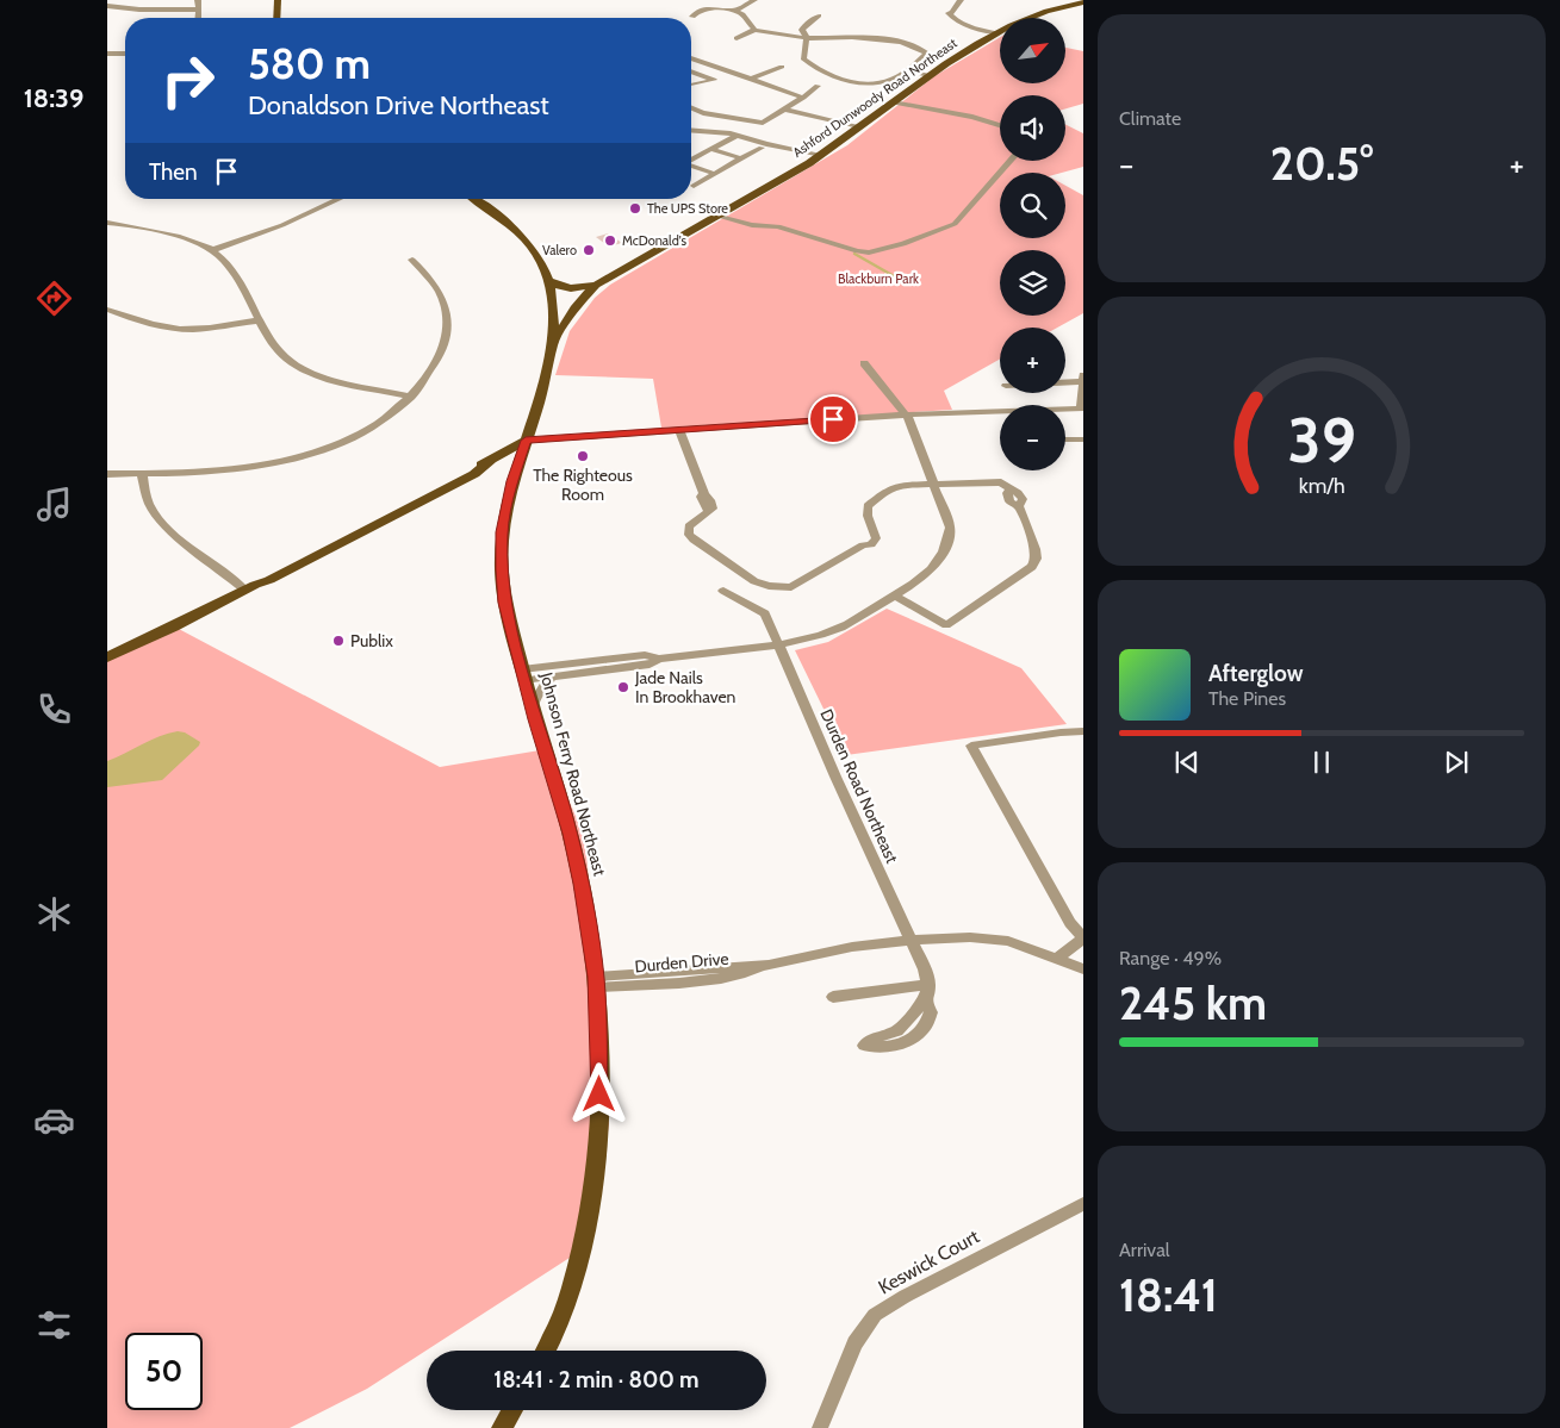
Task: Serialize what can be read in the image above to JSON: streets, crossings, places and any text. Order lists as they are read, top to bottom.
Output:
{
  "streets": {
    "main road": ["Ashford Dunwoody Road Northeast", "Johnson Ferry Road Northeast"],
    "street": ["Durden Road Northeast", "Durden Drive", "Keswick Court"]
  },
  "crossings": [
    ["Ashford Dunwoody Road Northeast", "Johnson Ferry Road Northeast"],
    ["Johnson Ferry Road Northeast", "Durden Drive"],
    ["Durden Road Northeast", "Durden Drive"]
  ],
  "parks": ["Blackburn Park"],
  "places": [
    "The UPS Store",
    "McDonald's",
    "Valero",
    "The Righteous Room",
    "Publix",
    "Jade Nails In Brookhaven"
  ],
  "north": "top right",
  "page": {
    "tabs": "18:39",
    "tile": [
      "Climate",
      ["Range · 49%", "245 km"],
      ["Arrival", "18:41"]
    ],
    "map_buttons": ["+", "−"],
    "turn": ["580 m", "Donaldson Drive Northeast"],
    "heat": ["−", "20.5°", "+"],
    "then": "Then",
    "song": ["Afterglow", "The Pines"],
    "limit": "50",
    "trip": "18:41 · 2 min · 800 m",
    "gauge": ["39", "km/h"]
  }
}
